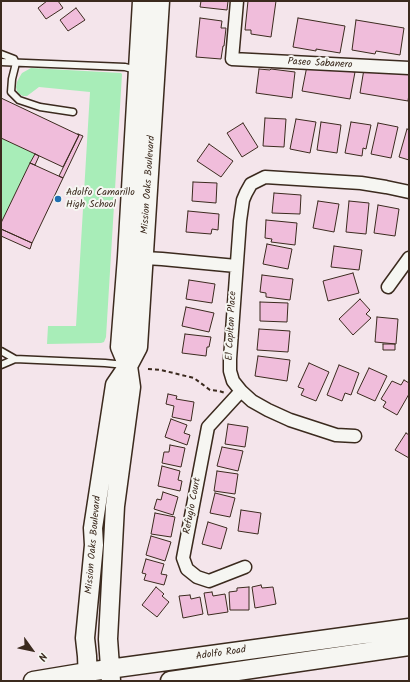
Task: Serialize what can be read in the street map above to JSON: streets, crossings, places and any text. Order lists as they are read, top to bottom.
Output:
{
  "streets": {
    "main road": ["Mission Oaks Boulevard", "Adolfo Road"],
    "street": ["Paseo Sabanero", "El Capitan Place", "Refugio Court"]
  },
  "crossings": [
    ["Mission Oaks Boulevard", "Adolfo Road"],
    ["El Capitan Place", "Refugio Court"]
  ],
  "places": ["Adolfo Camarillo High School"],
  "north": "bottom right"
}
